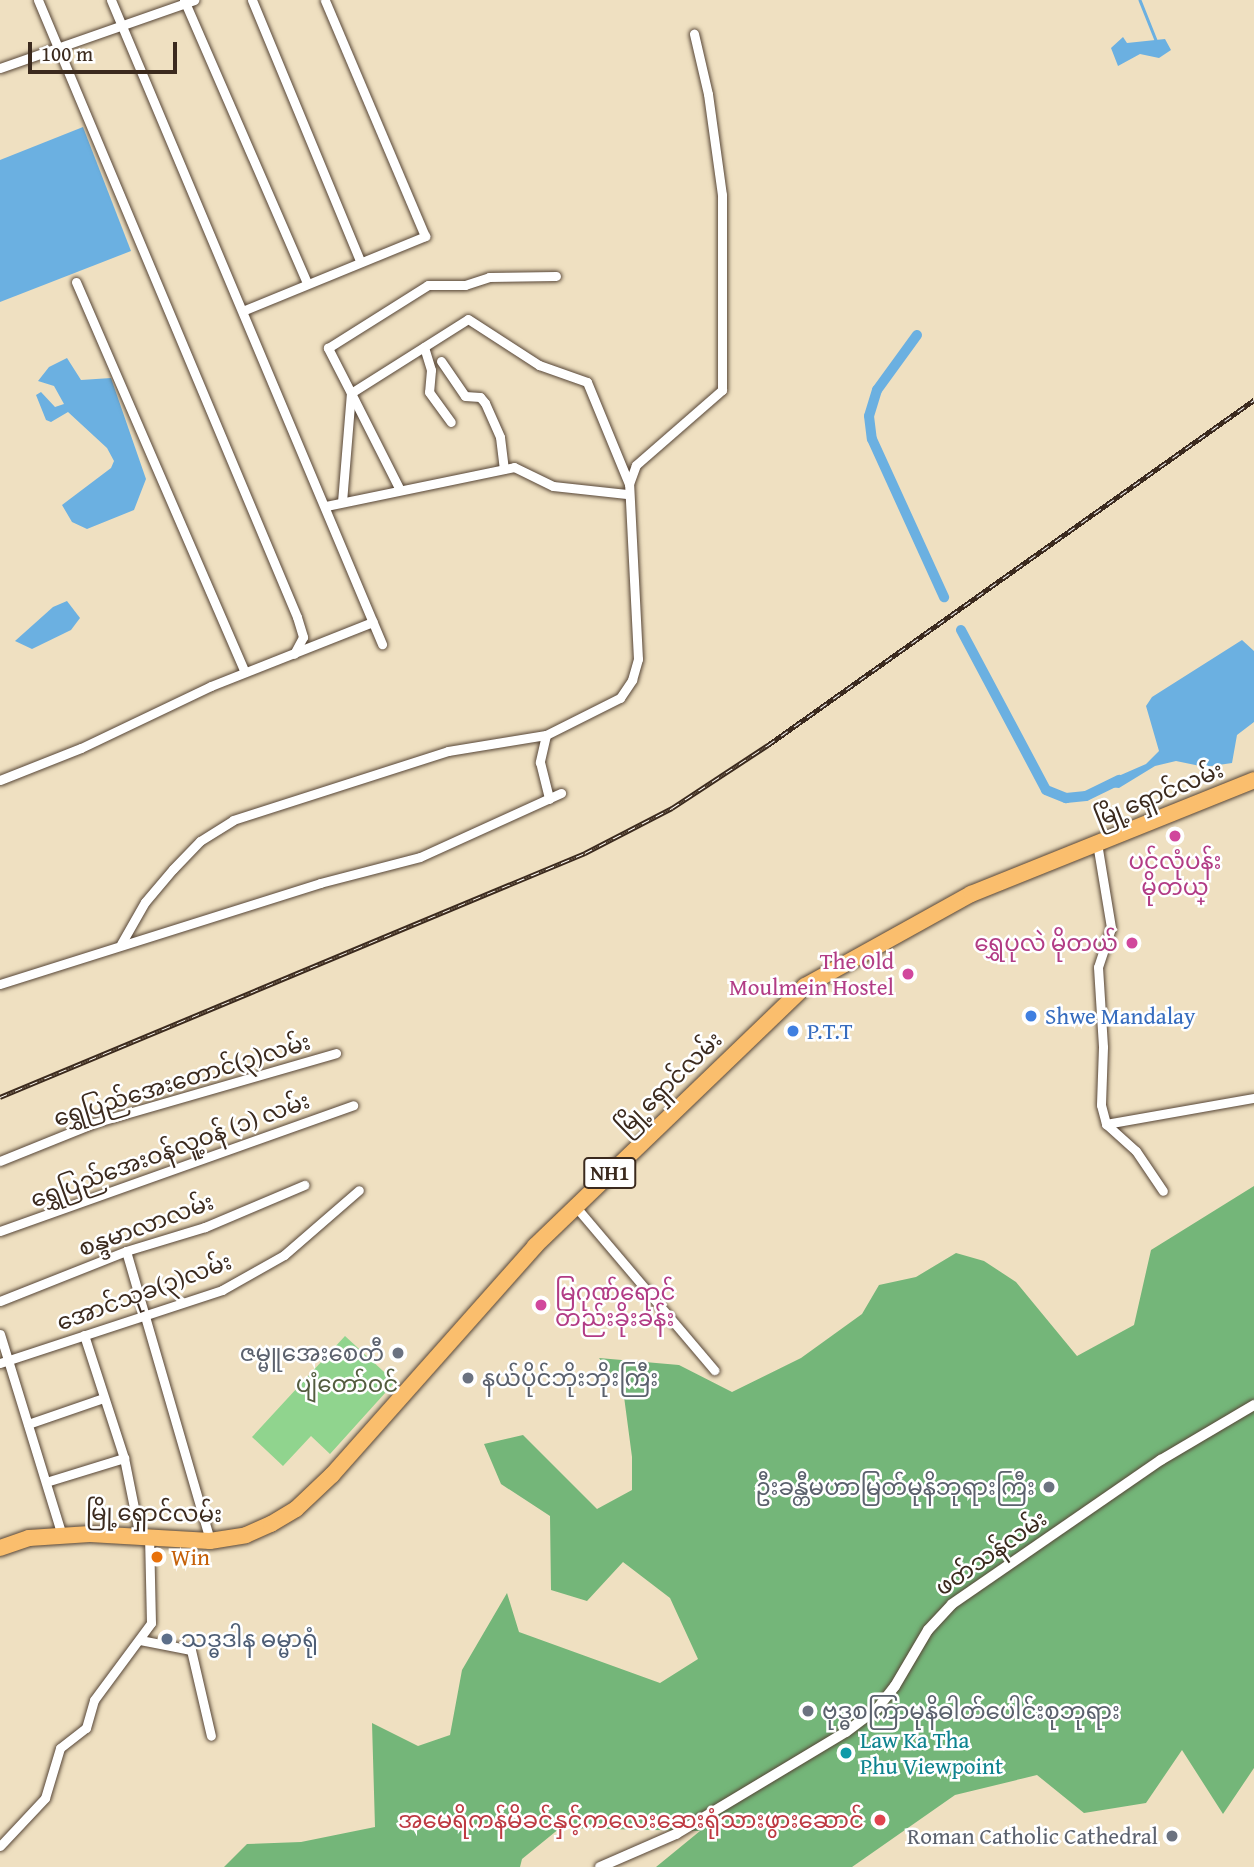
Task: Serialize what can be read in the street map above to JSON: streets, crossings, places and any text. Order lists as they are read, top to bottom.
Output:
{
  "streets": {
    "highway": ["မြို့ရှောင်လမ်း", "NH1"],
    "street": [
      "ရွှေပြည်အေးတောင်(၃)လမ်း",
      "ရွှေပြည်အေးဝန်လူ့ဝန် (၁) လမ်း",
      "စန္ဒမာလာလမ်း",
      "အောင်သုခ(၃)လမ်း",
      "ဖတ်သန်လမ်း"
    ]
  },
  "parks": ["ပျံတော်ဝင်"],
  "places": [
    "ပင်လုံပန်း မိုတယ္",
    "ရွှေပုလဲ မိုတယ်",
    "The Old Moulmein Hostel",
    "Shwe Mandalay",
    "P.T.T",
    "မြဂုဏ်ရောင် တည်းခိုးခန်း",
    "ဇမ္မူအေးစေတီ",
    "နယ်ပိုင်ဘိုးဘိုးကြီး",
    "ဦးခန္တီမဟာမြတ်မုနိဘုရားကြီး",
    "Win",
    "သဒ္ဓဒါန ဓမ္မာရုံ",
    "ဗုဒ္ဓစကြာမုနိဓါတ်ပေါင်းစုဘုရား",
    "Law Ka Tha Phu Viewpoint",
    "အမေရိကန်မိခင်နှင့်ကလေးဆေးရုံသားဖွားဆောင်",
    "Roman Catholic Cathedral"
  ],
  "scale_bar": "100 m"
}
